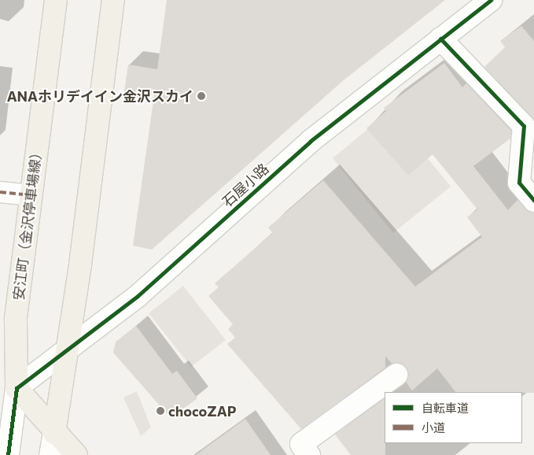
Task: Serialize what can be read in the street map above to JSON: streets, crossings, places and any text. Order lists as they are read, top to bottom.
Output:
{
  "streets": {
    "main road": ["安江町（金沢停車場線）"],
    "street": ["石屋小路"]
  },
  "crossings": [
    ["石屋小路", "安江町（金沢停車場線）"]
  ],
  "places": ["ANAホリデイイン金沢スカイ", "chocoZAP"],
  "legend": ["自転車道", "小道"]
}
